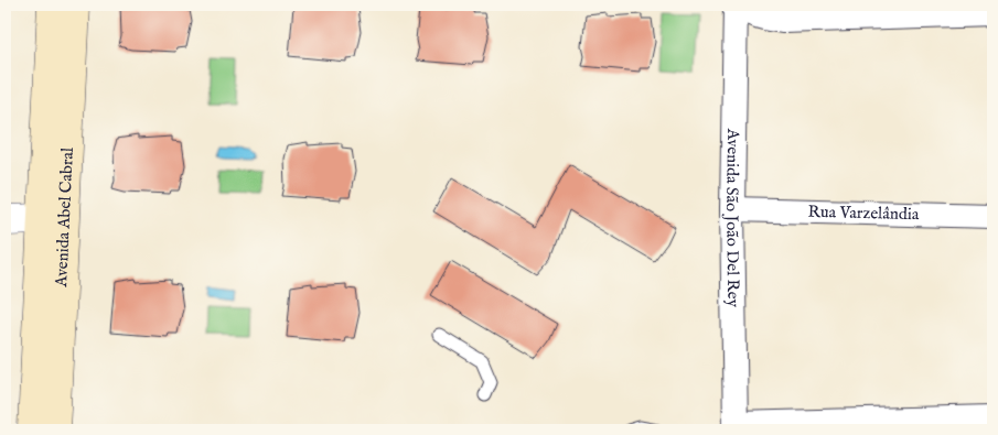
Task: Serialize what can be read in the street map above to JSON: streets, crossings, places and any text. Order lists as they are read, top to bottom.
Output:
{
  "streets": {
    "main road": ["Avenida Abel Cabral"],
    "street": ["Rua Varzelândia", "Avenida São João Del Rey"]
  },
  "crossings": [
    ["Rua Varzelândia", "Avenida São João Del Rey"]
  ]
}
